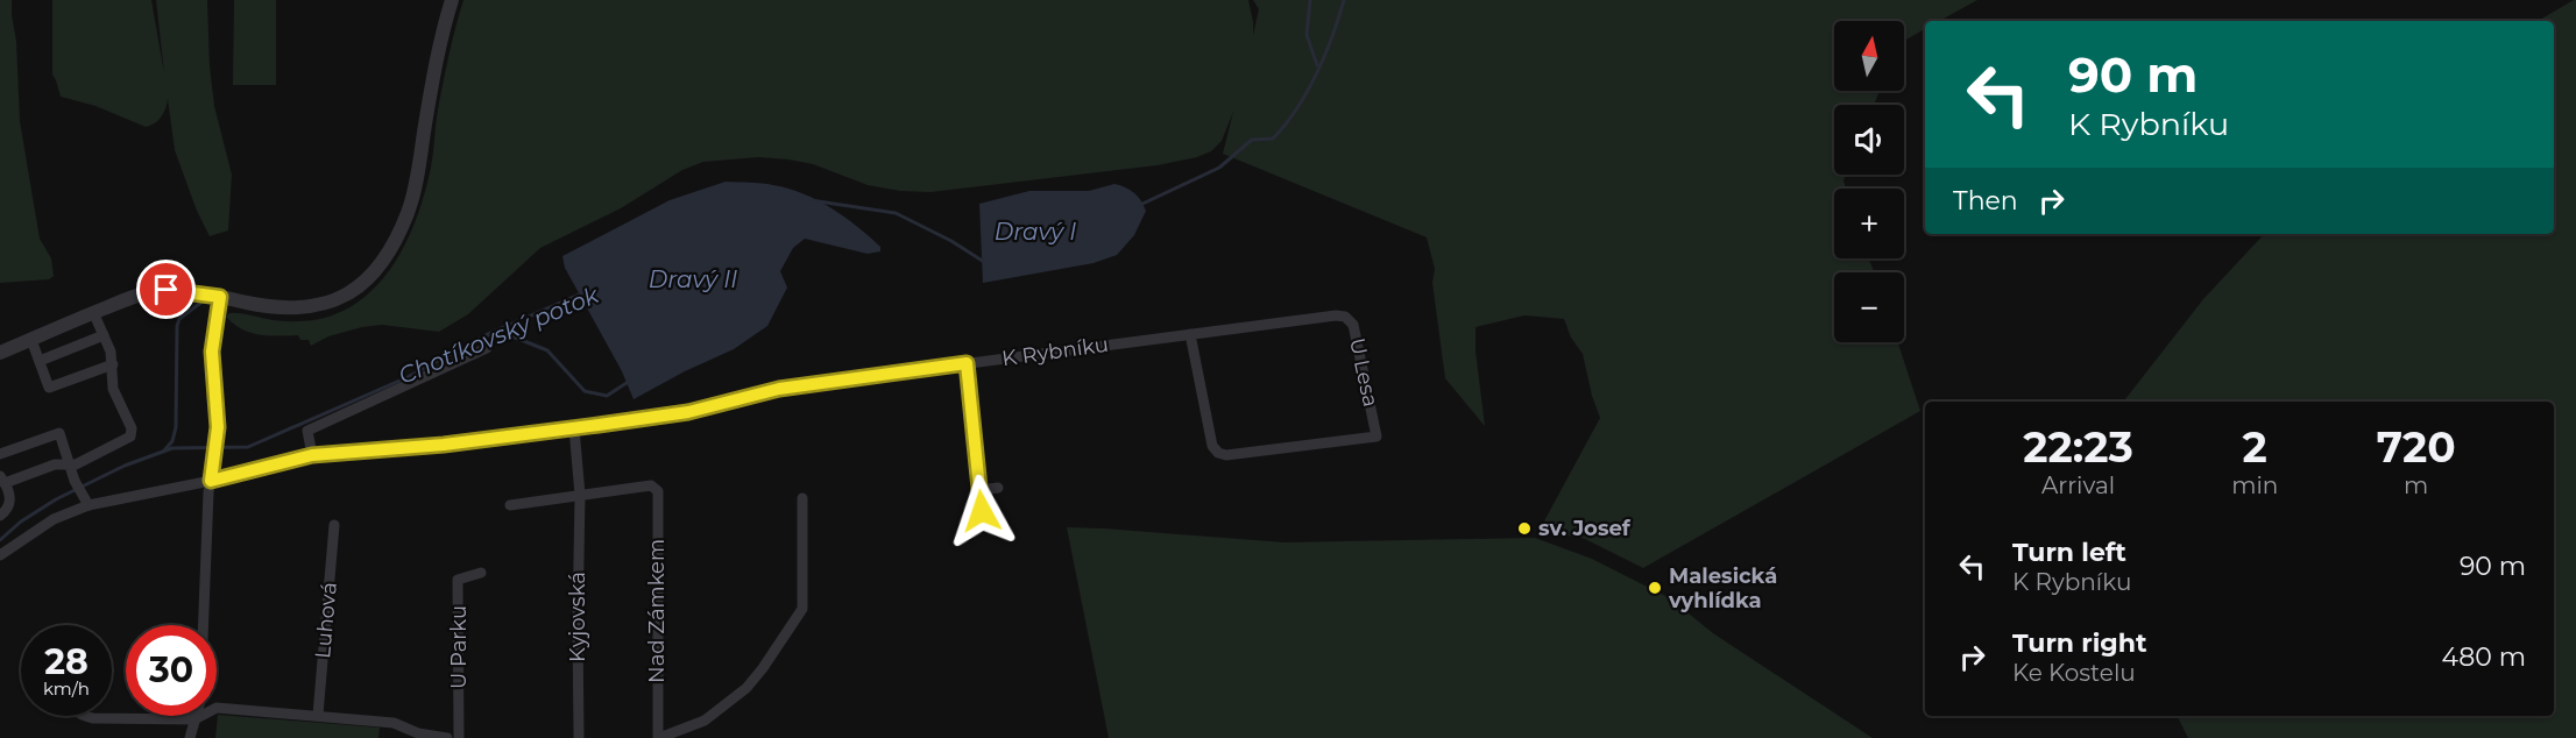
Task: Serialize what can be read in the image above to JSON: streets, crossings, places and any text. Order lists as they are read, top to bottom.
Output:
{
  "streets": {
    "street": [
      "K Rybníku",
      "U Lesa",
      "Nad Zámkem",
      "Kyjovská",
      "Luhová",
      "U Parku"
    ]
  },
  "crossings": [
    ["K Rybníku", "U Lesa"],
    ["K Rybníku", "Kyjovská"],
    ["Nad Zámkem", "Kyjovská"]
  ],
  "water": ["Dravý I", "Dravý II", "Chotíkovský potok"],
  "places": ["sv. Josef", "Malesická vyhlídka"],
  "north": "top",
  "page": {
    "map_buttons": ["+", "−"],
    "turn": ["90 m", "K Rybníku"],
    "then": "Then",
    "eta": [
      "22:23",
      "Arrival",
      "2",
      "min",
      "720",
      "m"
    ],
    "list": [
      {
        "name": "Turn left",
        "note": "K Rybníku",
        "value": "90 m"
      },
      {
        "name": "Turn right",
        "note": "Ke Kostelu",
        "value": "480 m"
      }
    ],
    "speed": "28 km/h",
    "limit": "30"
  }
}
